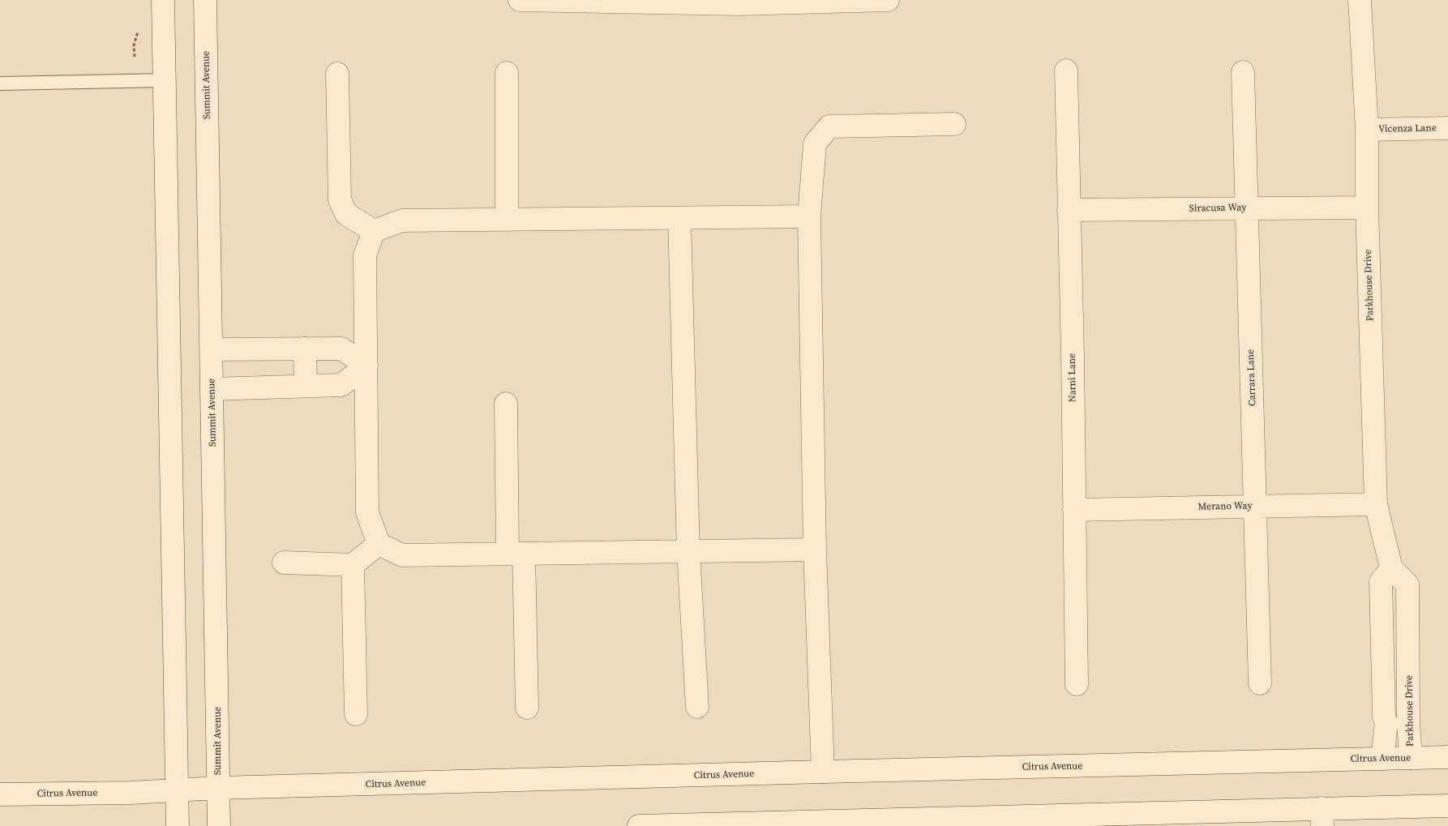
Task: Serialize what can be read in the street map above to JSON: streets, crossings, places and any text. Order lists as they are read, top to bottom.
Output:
{
  "streets": {
    "street": [
      "Summit Avenue",
      "Vicenza Lane",
      "Siracusa Way",
      "Parkhouse Drive",
      "Narni Lane",
      "Carrara Lane",
      "Merano Way",
      "Citrus Avenue"
    ]
  },
  "crossings": [
    ["Summit Avenue", "Citrus Avenue"],
    ["Vicenza Lane", "Parkhouse Drive"],
    ["Siracusa Way", "Parkhouse Drive"],
    ["Siracusa Way", "Narni Lane"],
    ["Siracusa Way", "Carrara Lane"],
    ["Parkhouse Drive", "Merano Way"],
    ["Parkhouse Drive", "Citrus Avenue"],
    ["Narni Lane", "Merano Way"],
    ["Carrara Lane", "Merano Way"]
  ]
}
